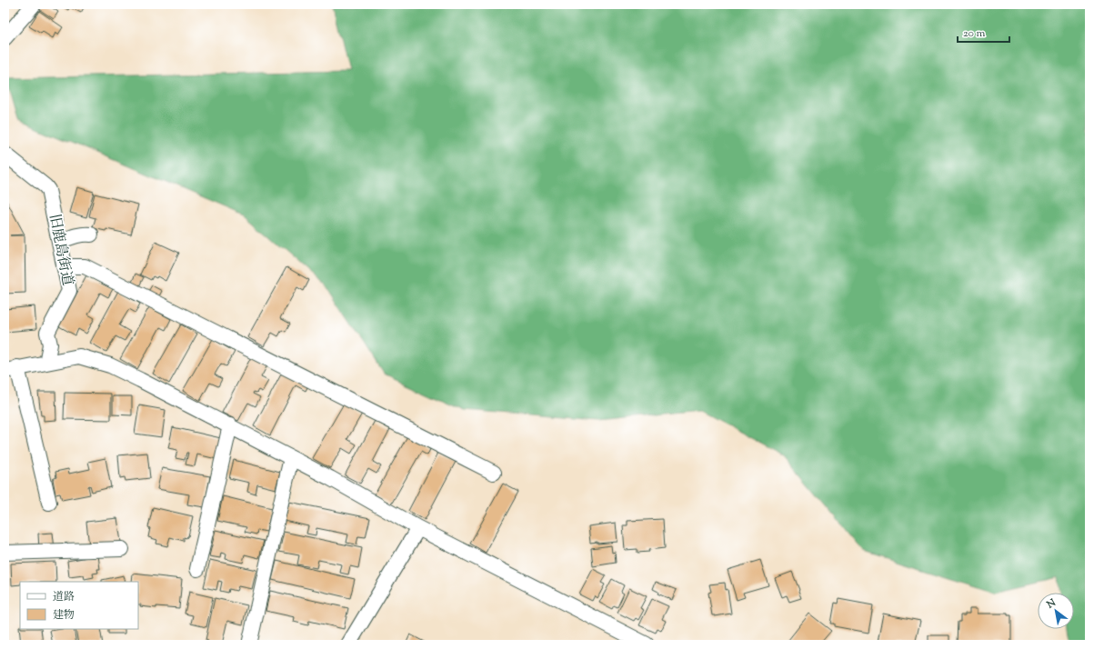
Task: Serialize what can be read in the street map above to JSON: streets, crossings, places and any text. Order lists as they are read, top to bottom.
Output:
{
  "streets": {
    "street": ["旧鹿島街道"]
  },
  "legend": ["道路", "建物"],
  "scale_bar": "20 m",
  "north": "top left"
}
